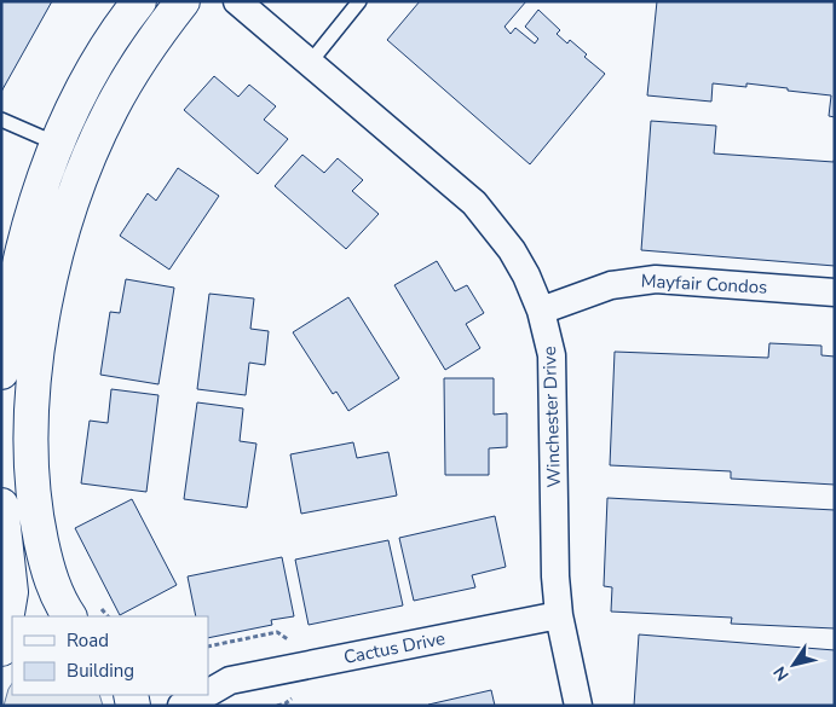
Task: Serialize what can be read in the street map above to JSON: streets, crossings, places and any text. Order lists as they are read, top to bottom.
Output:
{
  "streets": {
    "street": ["Mayfair Condos", "Winchester Drive", "Cactus Drive"]
  },
  "crossings": [
    ["Mayfair Condos", "Winchester Drive"],
    ["Winchester Drive", "Cactus Drive"]
  ],
  "legend": ["Road", "Building"],
  "north": "bottom left"
}
